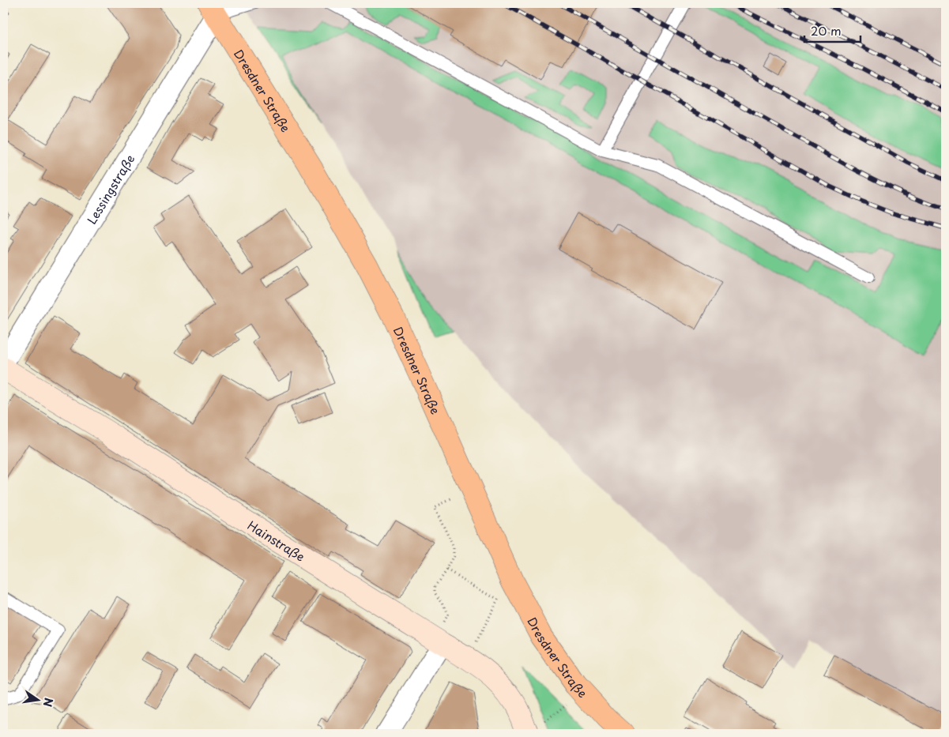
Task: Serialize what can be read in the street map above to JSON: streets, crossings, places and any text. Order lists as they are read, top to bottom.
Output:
{
  "streets": {
    "main road": ["Dresdner Straße"],
    "street": ["Lessingstraße", "Hainstraße"]
  },
  "crossings": [
    ["Dresdner Straße", "Lessingstraße"]
  ],
  "scale_bar": "20 m",
  "north": "right"
}
